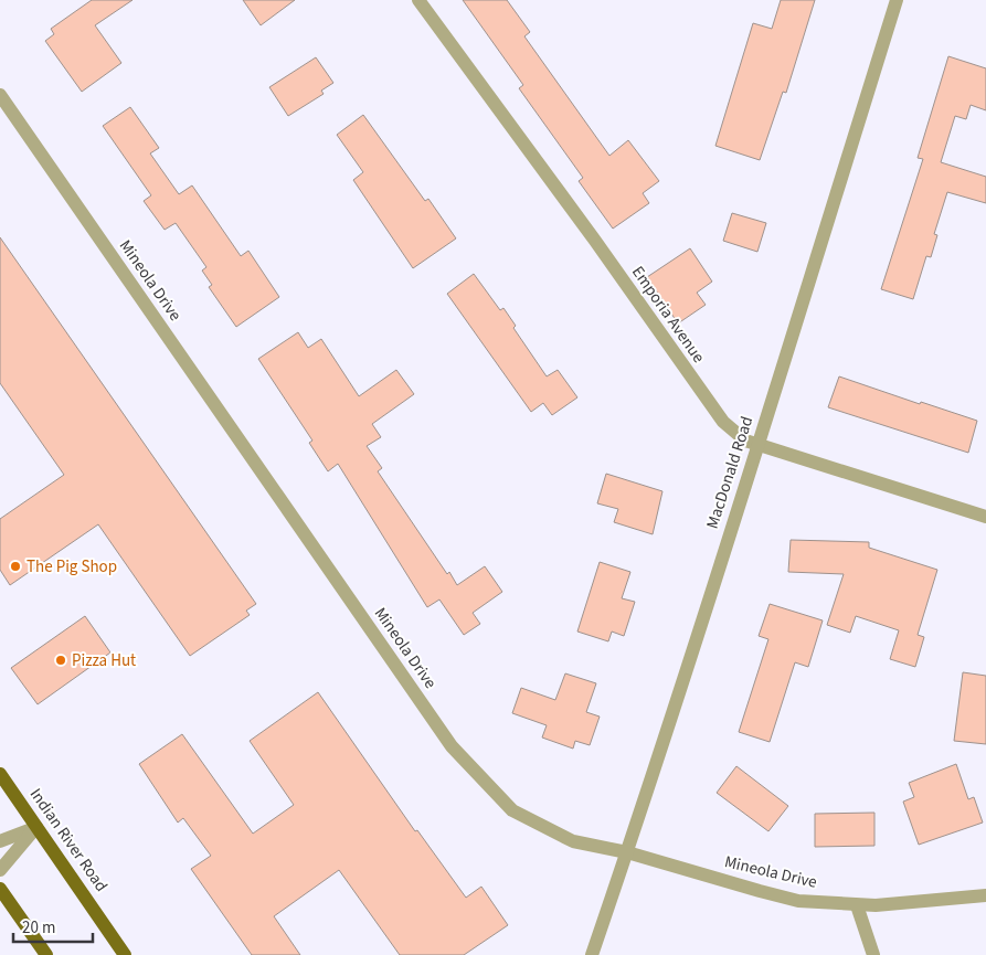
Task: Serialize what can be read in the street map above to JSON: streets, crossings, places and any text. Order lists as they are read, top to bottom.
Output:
{
  "streets": {
    "main road": ["Indian River Road"],
    "street": ["Mineola Drive", "Emporia Avenue", "MacDonald Road"]
  },
  "crossings": [
    ["Mineola Drive", "MacDonald Road"],
    ["Emporia Avenue", "MacDonald Road"]
  ],
  "places": ["The Pig Shop", "Pizza Hut"],
  "scale_bar": "20 m"
}
